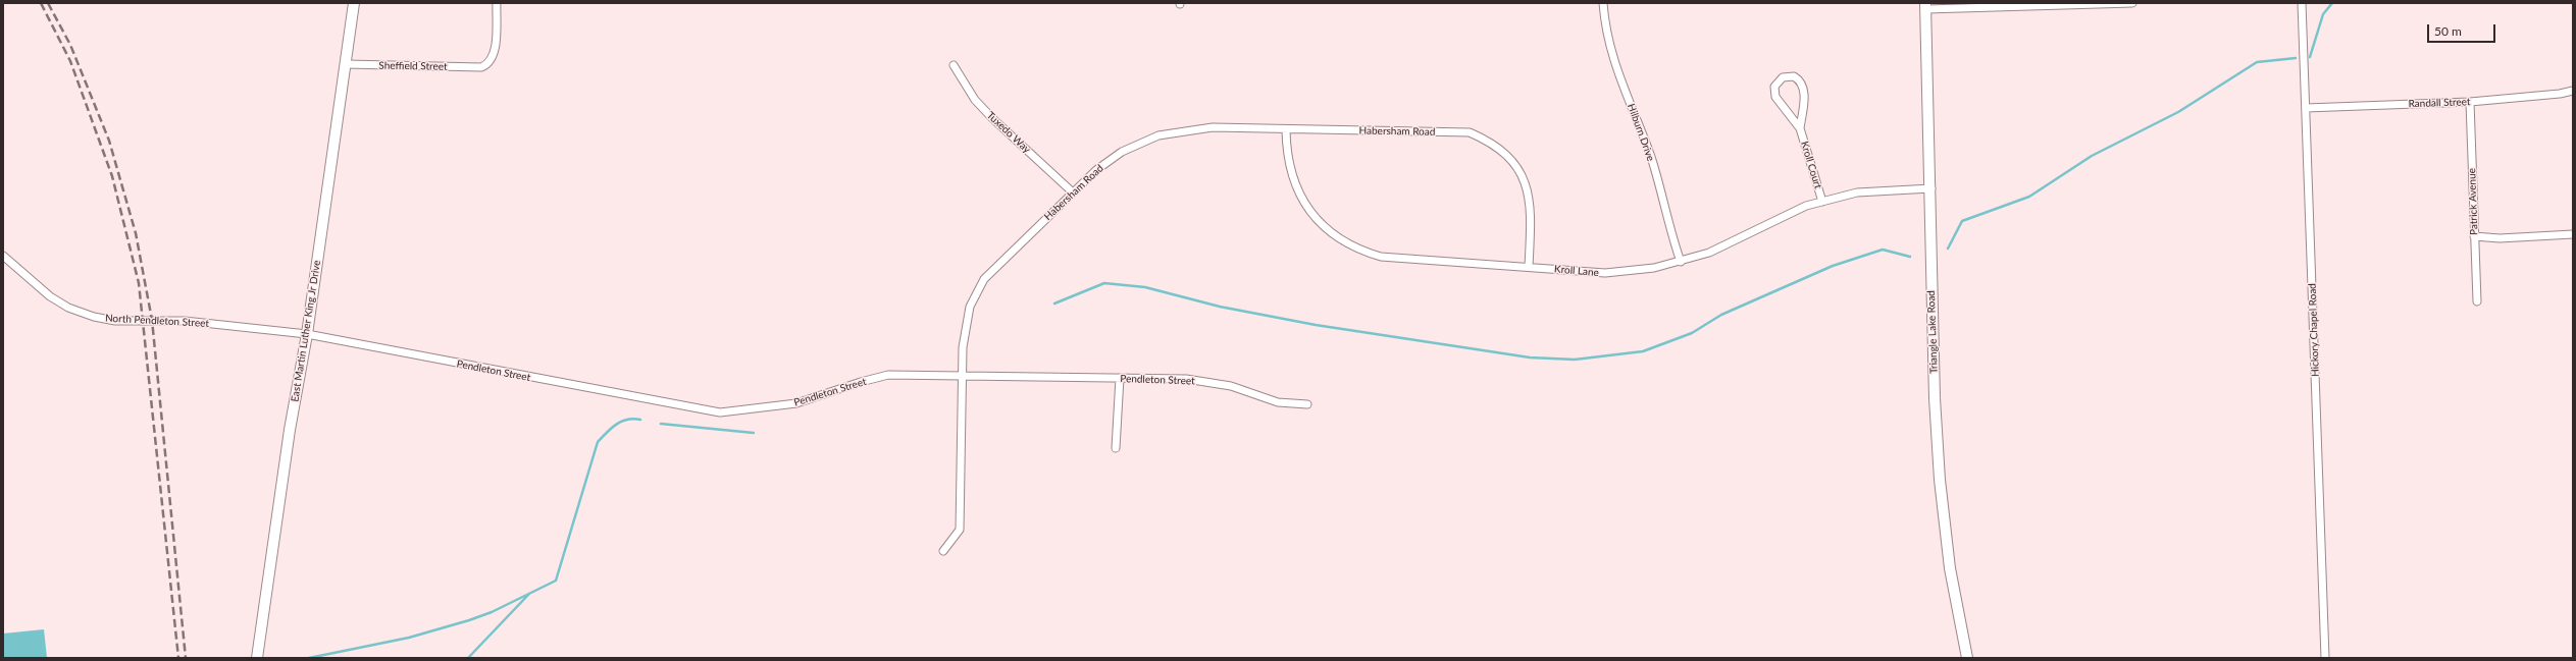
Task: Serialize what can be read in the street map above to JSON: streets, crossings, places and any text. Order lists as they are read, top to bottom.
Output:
{
  "streets": {
    "main road": ["East Martin Luther King Jr Drive", "Triangle Lake Road"],
    "street": [
      "Sheffield Street",
      "Randall Street",
      "Habersham Road",
      "Tuxedo Way",
      "Hilburn Drive",
      "Kroll Court",
      "Patrick Avenue",
      "Kroll Lane",
      "North Pendleton Street",
      "Hickory Chapel Road",
      "Pendleton Street"
    ]
  },
  "crossings": [
    ["Sheffield Street", "East Martin Luther King Jr Drive"],
    ["Randall Street", "Patrick Avenue"],
    ["Randall Street", "Hickory Chapel Road"],
    ["Habersham Road", "Tuxedo Way"],
    ["Habersham Road", "Kroll Lane"],
    ["Habersham Road", "Pendleton Street"],
    ["Hilburn Drive", "Kroll Lane"],
    ["Kroll Court", "Kroll Lane"],
    ["Kroll Lane", "Triangle Lake Road"],
    ["North Pendleton Street", "East Martin Luther King Jr Drive"],
    ["North Pendleton Street", "Pendleton Street"],
    ["East Martin Luther King Jr Drive", "Pendleton Street"]
  ],
  "scale_bar": "50 m"
}
